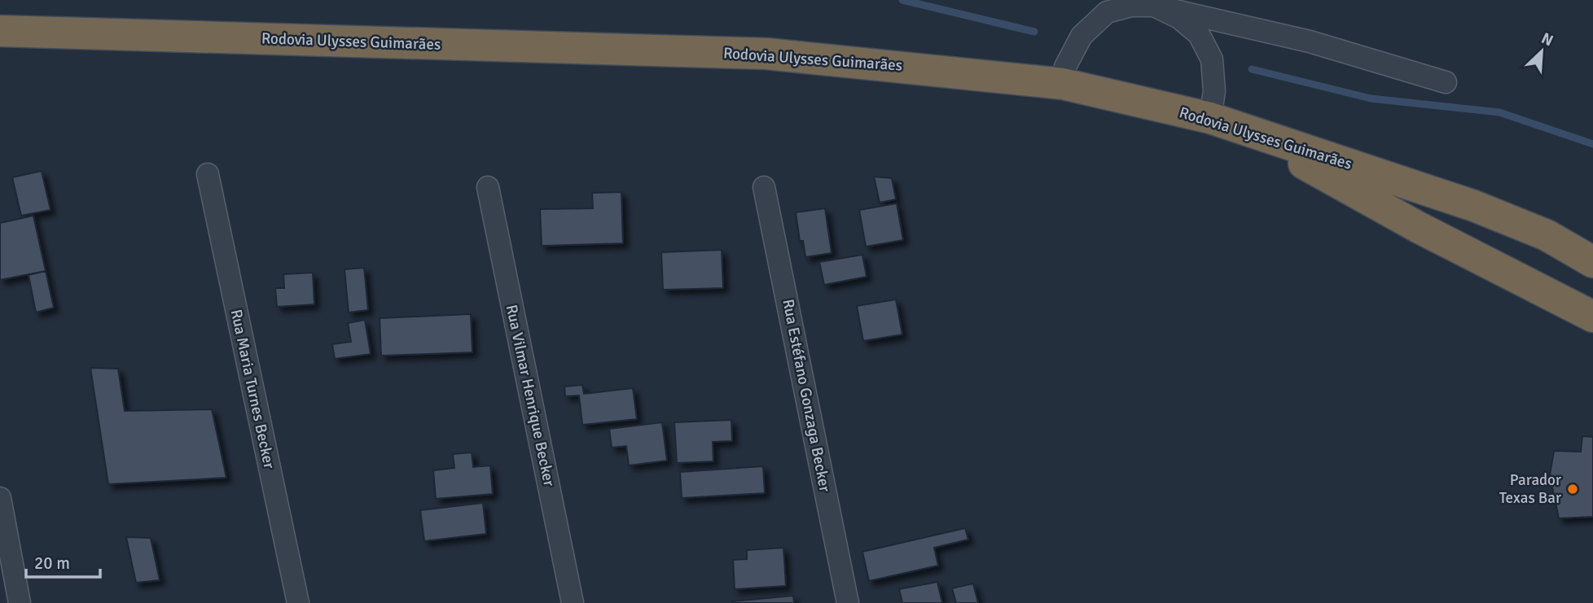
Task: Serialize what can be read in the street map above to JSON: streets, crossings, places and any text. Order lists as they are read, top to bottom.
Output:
{
  "streets": {
    "highway": ["Rodovia Ulysses Guimarães"],
    "street": ["Rua Maria Turnes Becker", "Rua Vilmar Henrique Becker", "Rua Estéfano Gonzaga Becker"]
  },
  "places": ["Parador Texas Bar"],
  "scale_bar": "20 m",
  "north": "top right"
}
